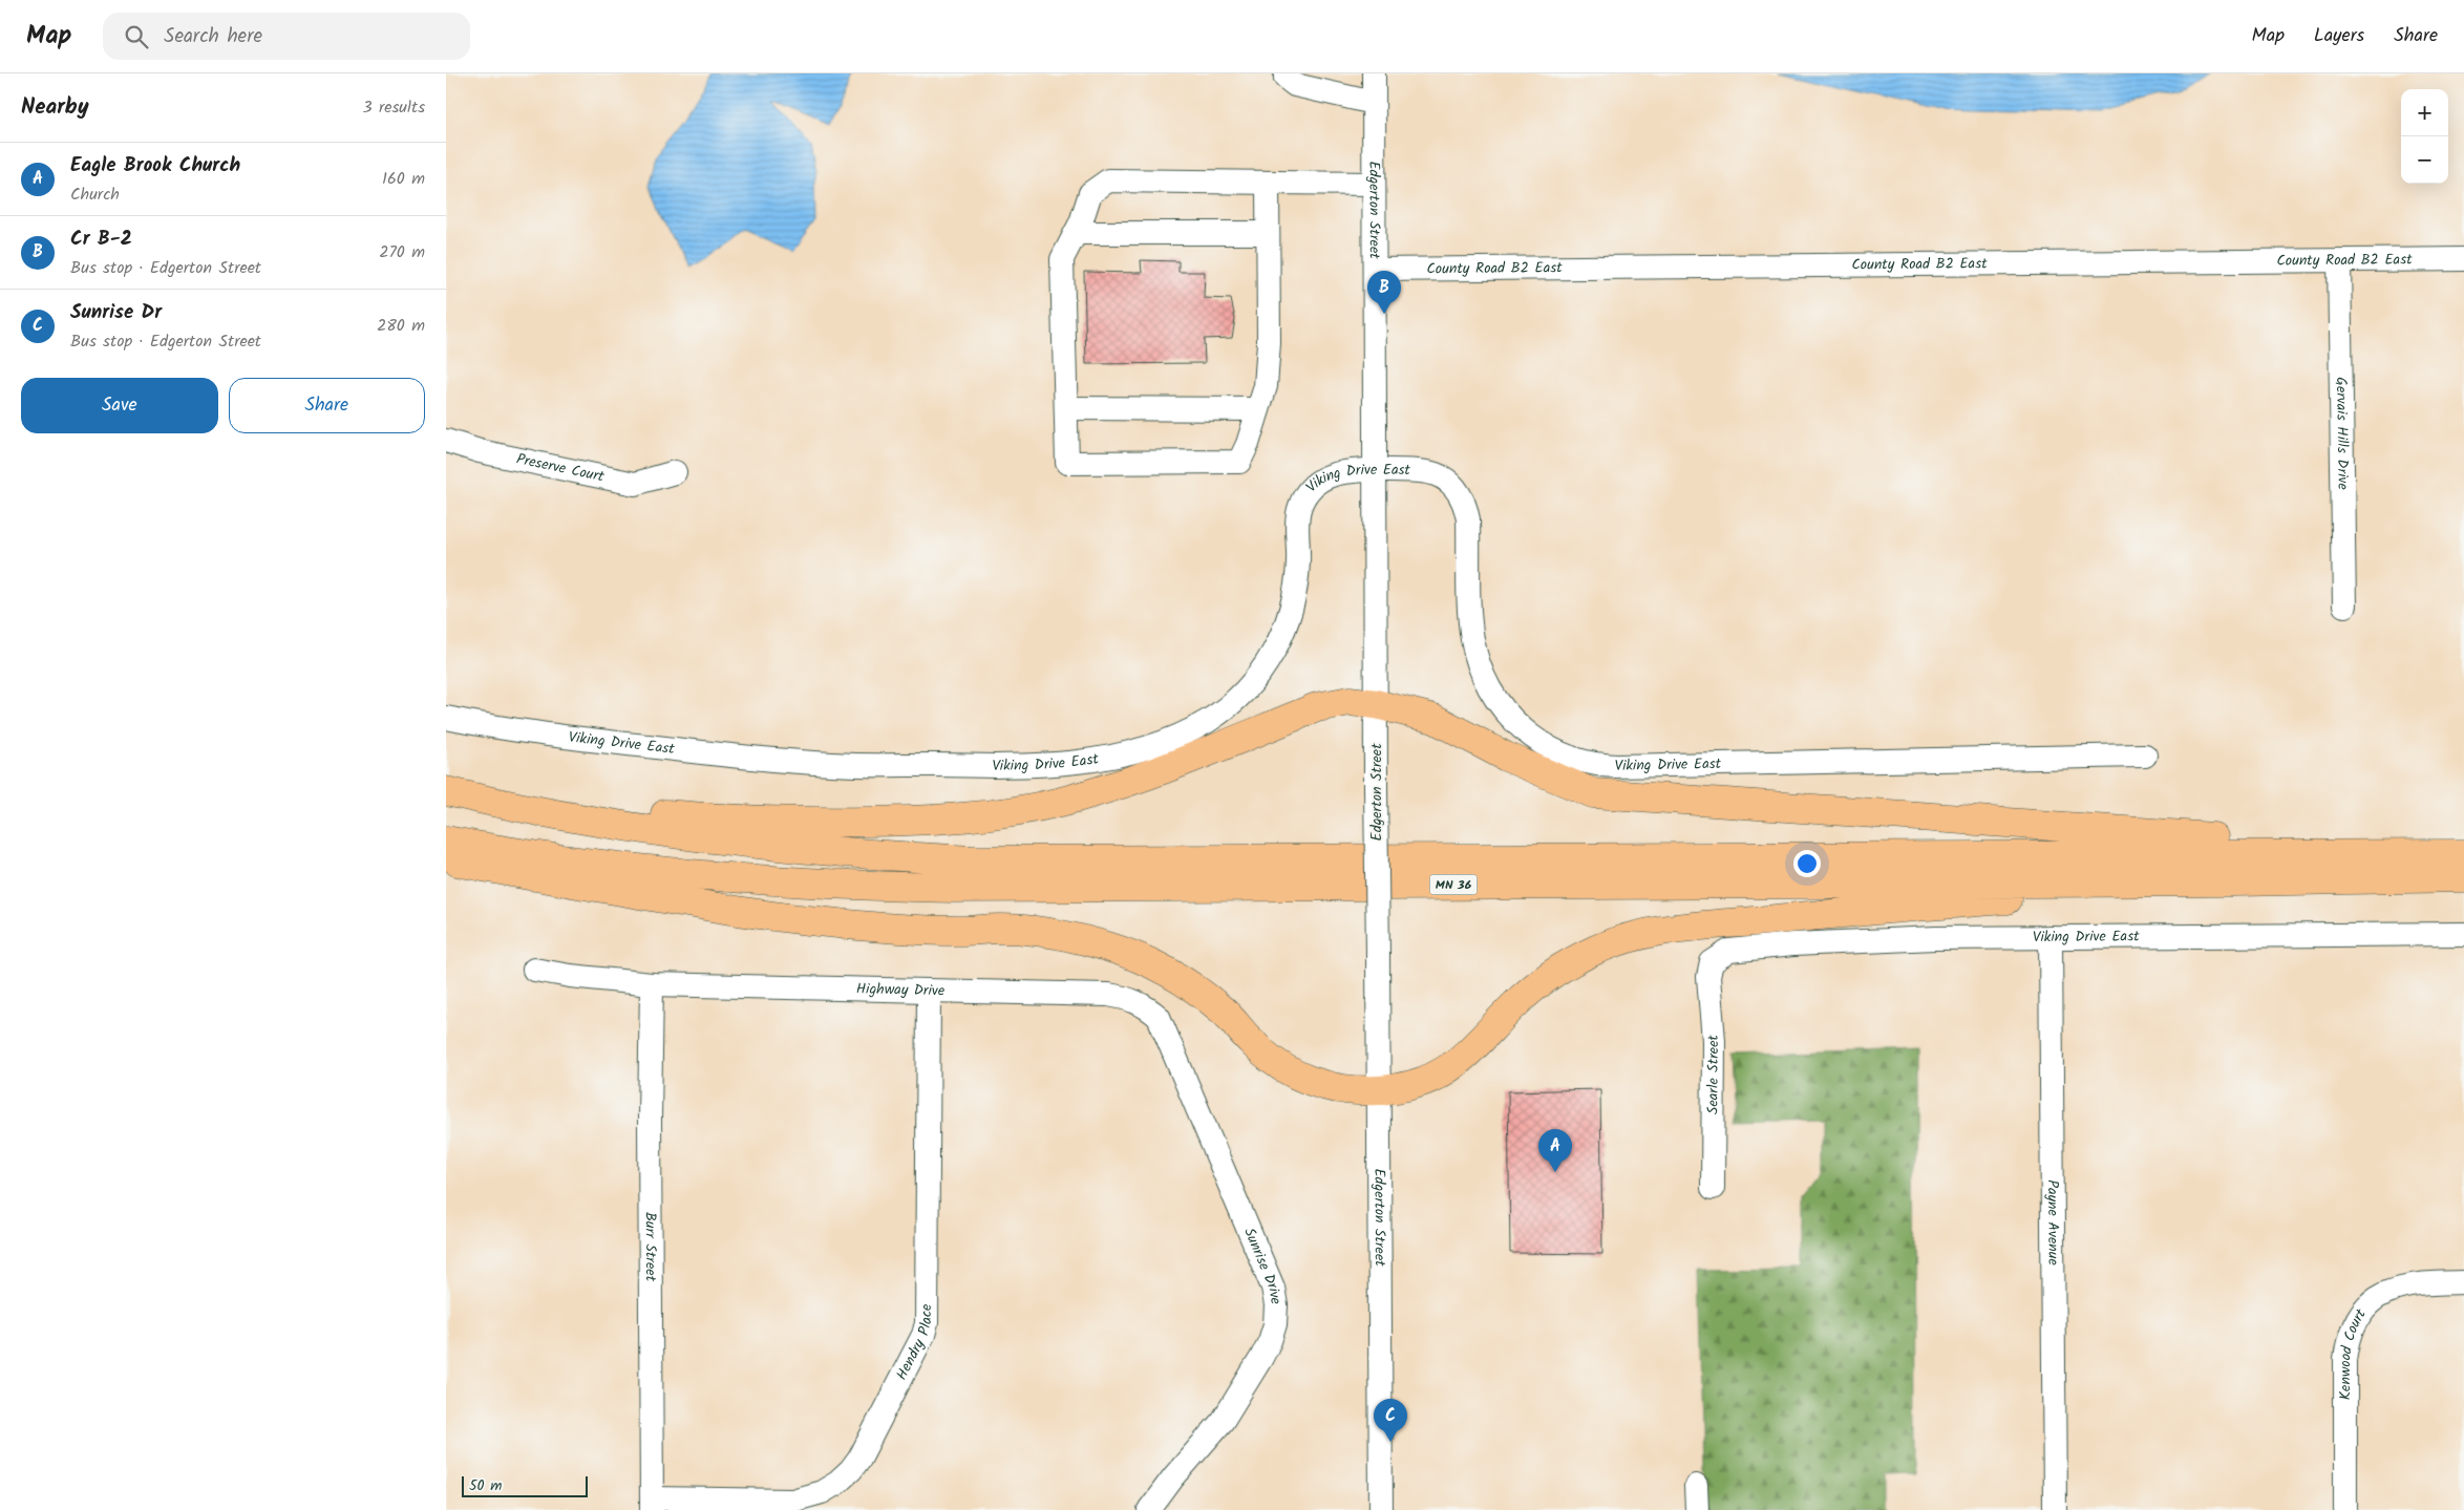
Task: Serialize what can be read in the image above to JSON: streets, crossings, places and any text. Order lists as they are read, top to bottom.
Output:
{
  "streets": {
    "highway": ["MN 36"],
    "street": [
      "Edgerton Street",
      "County Road B2 East",
      "Gervais Hills Drive",
      "Preserve Court",
      "Viking Drive East",
      "Highway Drive",
      "Searle Street",
      "Payne Avenue",
      "Burr Street",
      "Sunrise Drive",
      "Hendry Place",
      "Kenwood Court"
    ]
  },
  "crossings": [
    ["Edgerton Street", "County Road B2 East"],
    ["Edgerton Street", "Viking Drive East"],
    ["County Road B2 East", "Gervais Hills Drive"],
    ["Viking Drive East", "Searle Street"],
    ["Viking Drive East", "Payne Avenue"],
    ["Highway Drive", "Burr Street"],
    ["Highway Drive", "Sunrise Drive"],
    ["Highway Drive", "Hendry Place"],
    ["Burr Street", "Hendry Place"]
  ],
  "scale_bar": "50 m",
  "page": {
    "header": "Map",
    "search": "Search here",
    "nav": ["Map", "Layers", "Share"],
    "heading": ["Nearby", "3 results"],
    "map_buttons": ["+", "−"],
    "list": [
      {
        "mark": "A",
        "name": "Eagle Brook Church",
        "note": "Church",
        "value": "160 m"
      },
      {
        "mark": "B",
        "name": "Cr B-2",
        "note": "Bus stop · Edgerton Street",
        "value": "270 m"
      },
      {
        "mark": "C",
        "name": "Sunrise Dr",
        "note": "Bus stop · Edgerton Street",
        "value": "280 m"
      }
    ],
    "pins": ["B", "A", "C"],
    "buttons": ["Save", "Share"],
    "scale": "50 m"
  }
}
